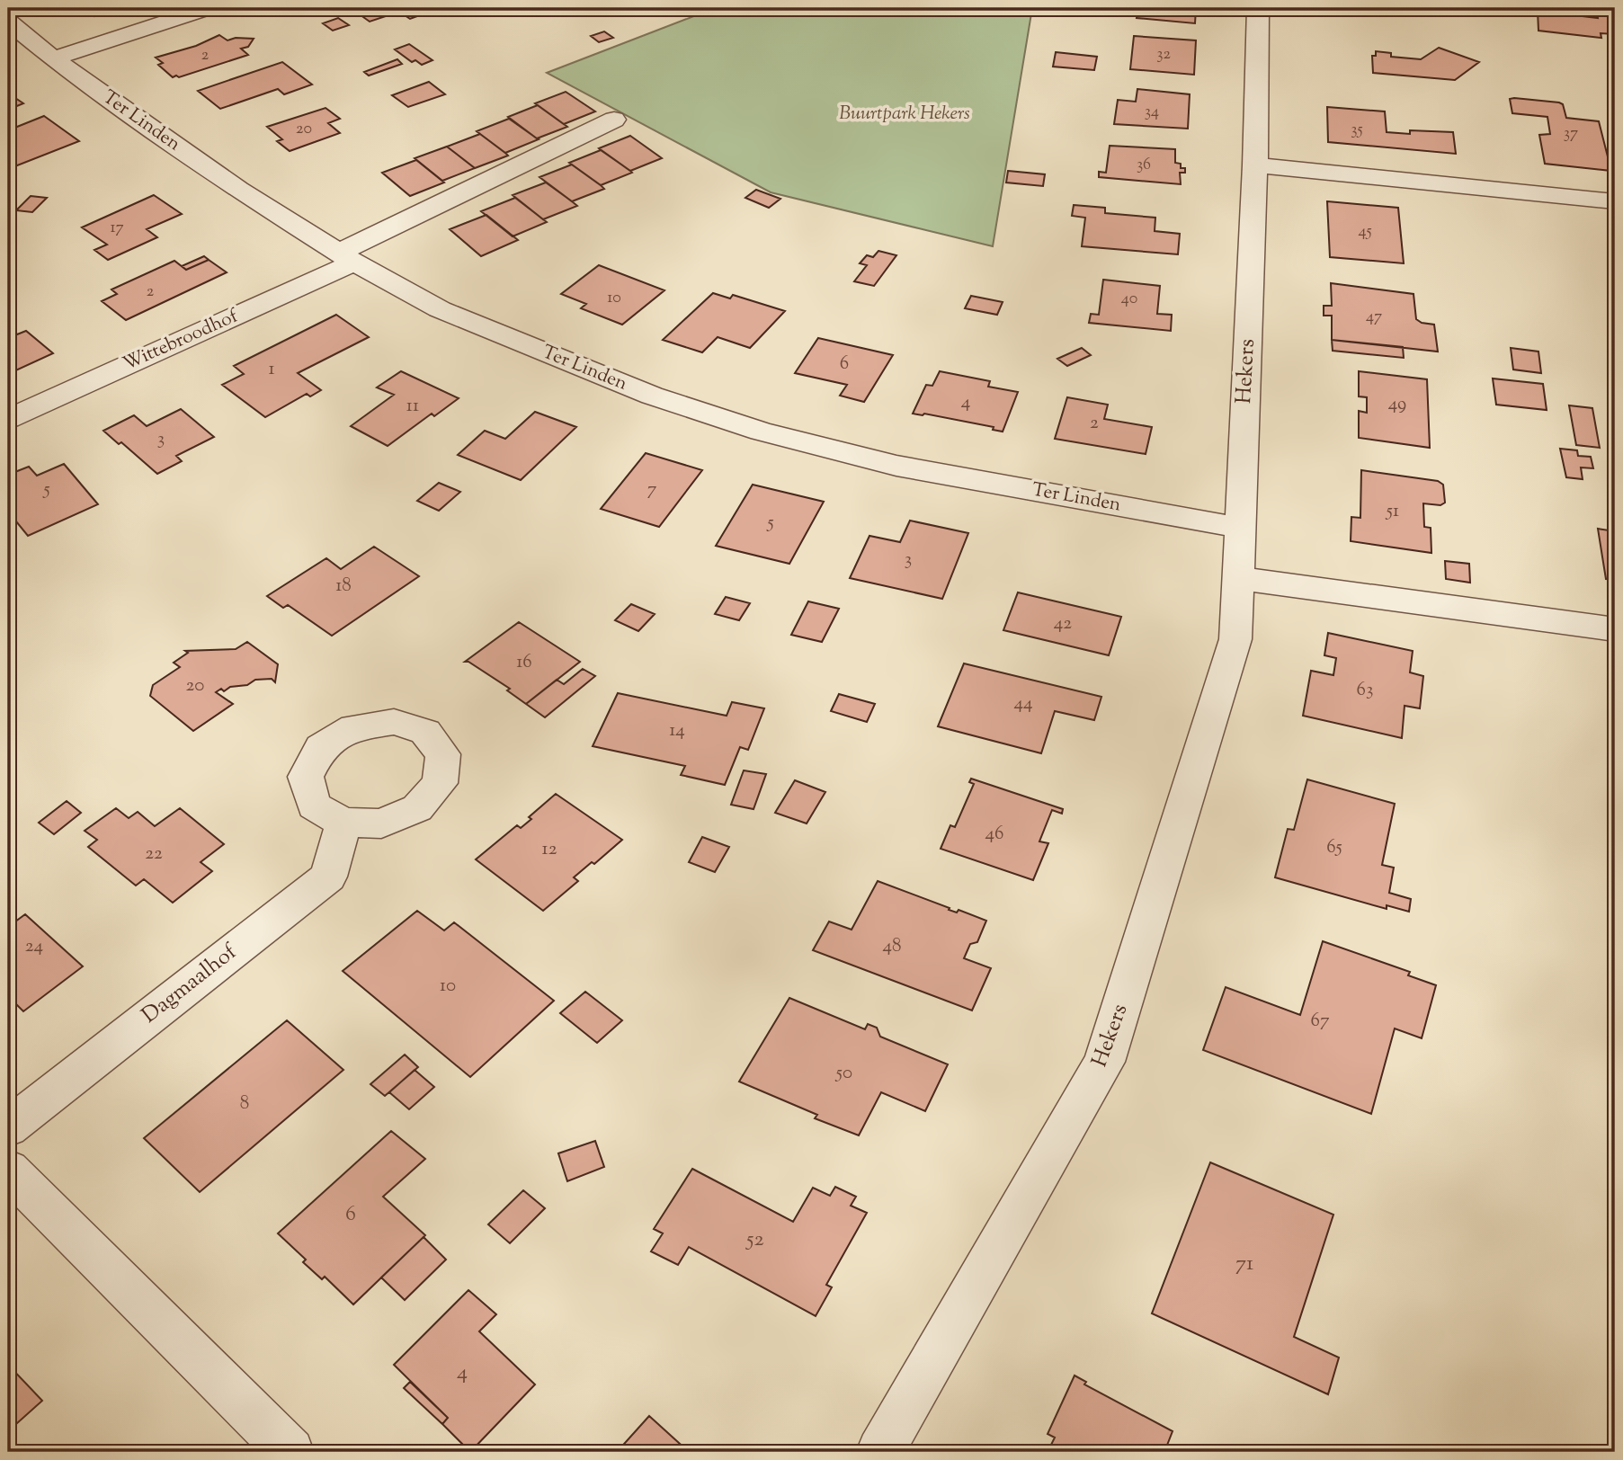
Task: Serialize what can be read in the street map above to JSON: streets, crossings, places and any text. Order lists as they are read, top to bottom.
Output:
{
  "streets": {
    "street": [
      "Ter Linden",
      "Wittebroodhof",
      "Hekers",
      "Dagmaalhof"
    ]
  },
  "crossings": [
    ["Ter Linden", "Wittebroodhof"],
    ["Ter Linden", "Hekers"]
  ],
  "parks": ["Buurtpark Hekers"],
  "house_numbers": [
    "32",
    "2",
    "34",
    "20",
    "35",
    "37",
    "36",
    "17",
    "45",
    "2",
    "10",
    "40",
    "47",
    "6",
    "1",
    "4",
    "49",
    "11",
    "2",
    "3",
    "5",
    "7",
    "51",
    "5",
    "3",
    "18",
    "42",
    "16",
    "20",
    "63",
    "44",
    "14",
    "46",
    "65",
    "12",
    "22",
    "24",
    "48",
    "10",
    "67",
    "50",
    "8",
    "6",
    "52",
    "71",
    "4"
  ]
}
